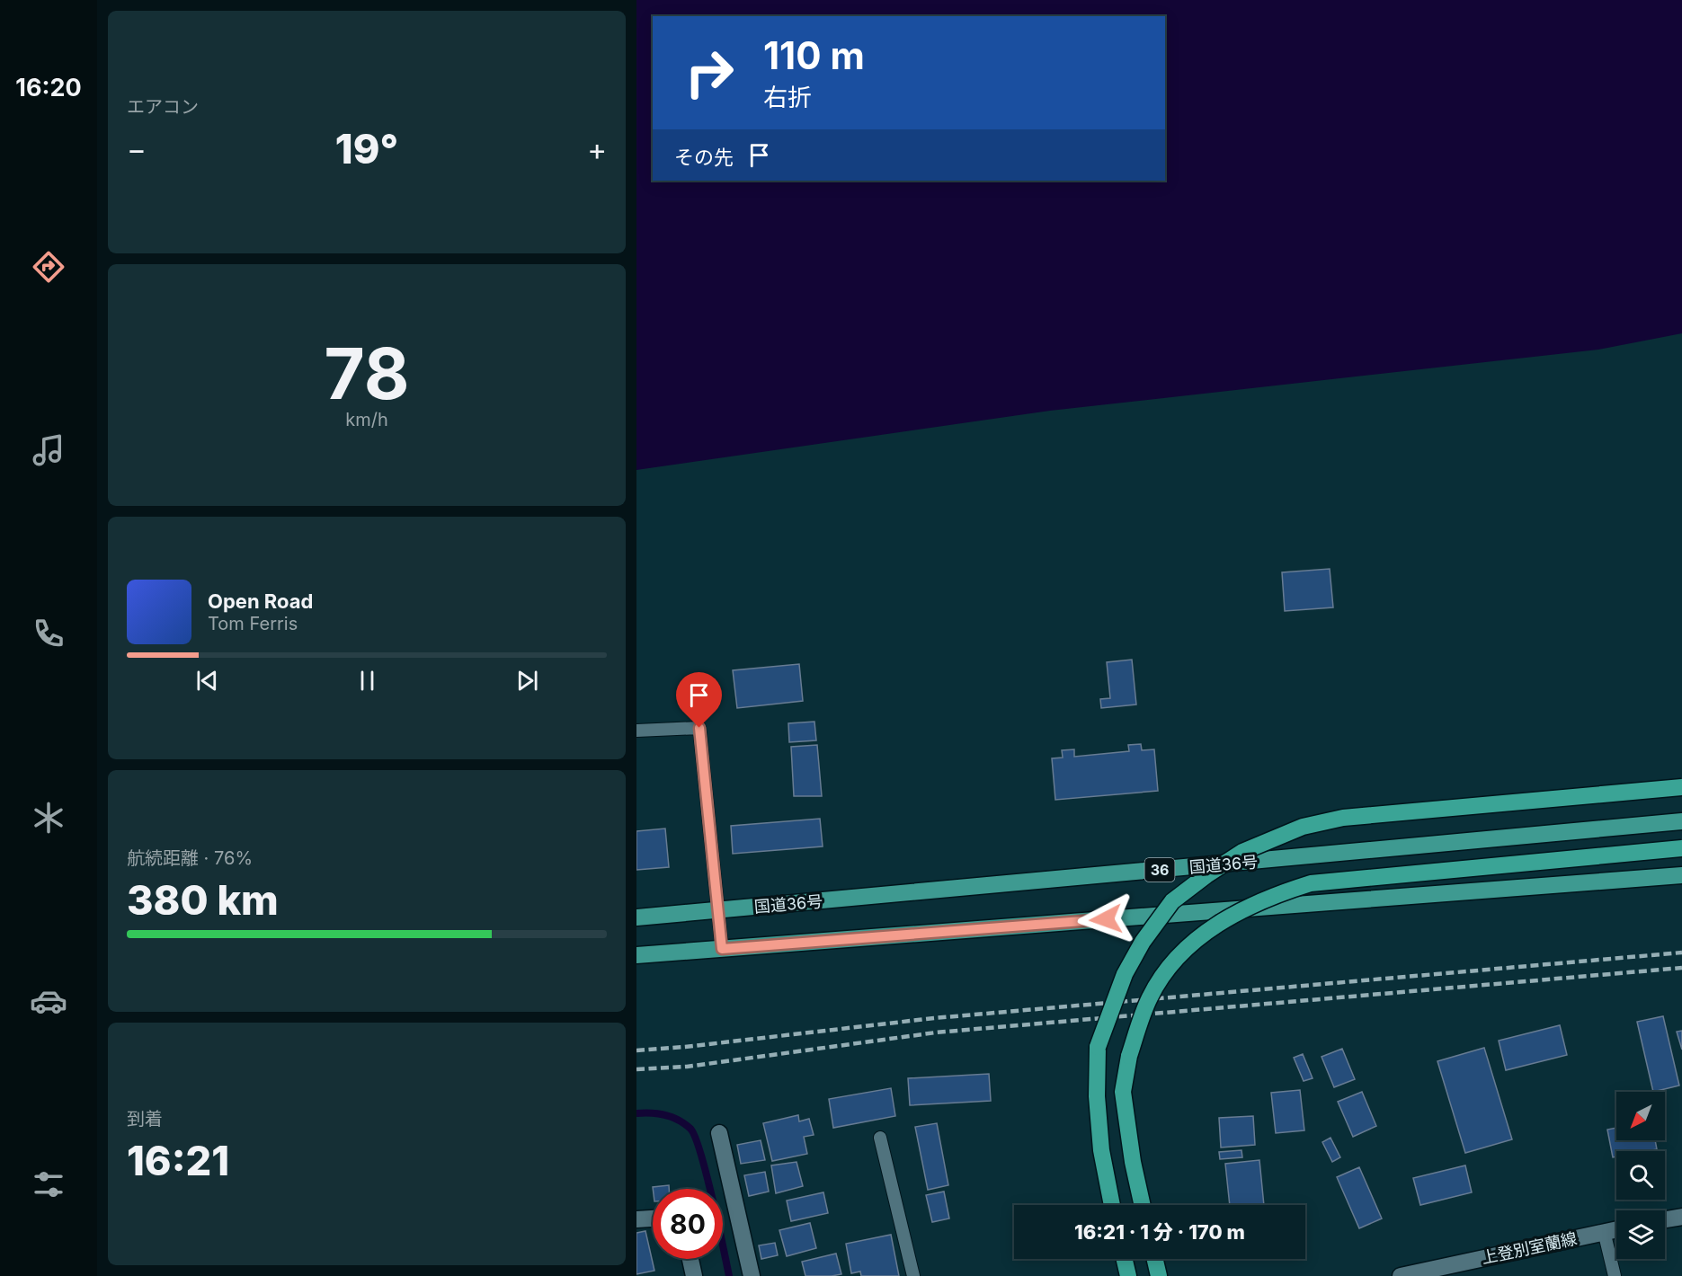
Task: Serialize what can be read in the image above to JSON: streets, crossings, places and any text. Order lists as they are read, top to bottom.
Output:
{
  "streets": {
    "highway": ["国道36号", "36"],
    "main road": ["上登別室蘭線"]
  },
  "north": "bottom left",
  "page": {
    "tabs": "16:20",
    "tile": [
      "エアコン",
      ["78", "km/h"],
      ["航続距離 · 76%", "380 km"],
      ["到着", "16:21"]
    ],
    "turn": ["110 m", "右折"],
    "heat": ["−", "19°", "+"],
    "then": "その先",
    "song": ["Open Road", "Tom Ferris"],
    "limit": "80",
    "trip": "16:21 · 1 分 · 170 m"
  }
}
